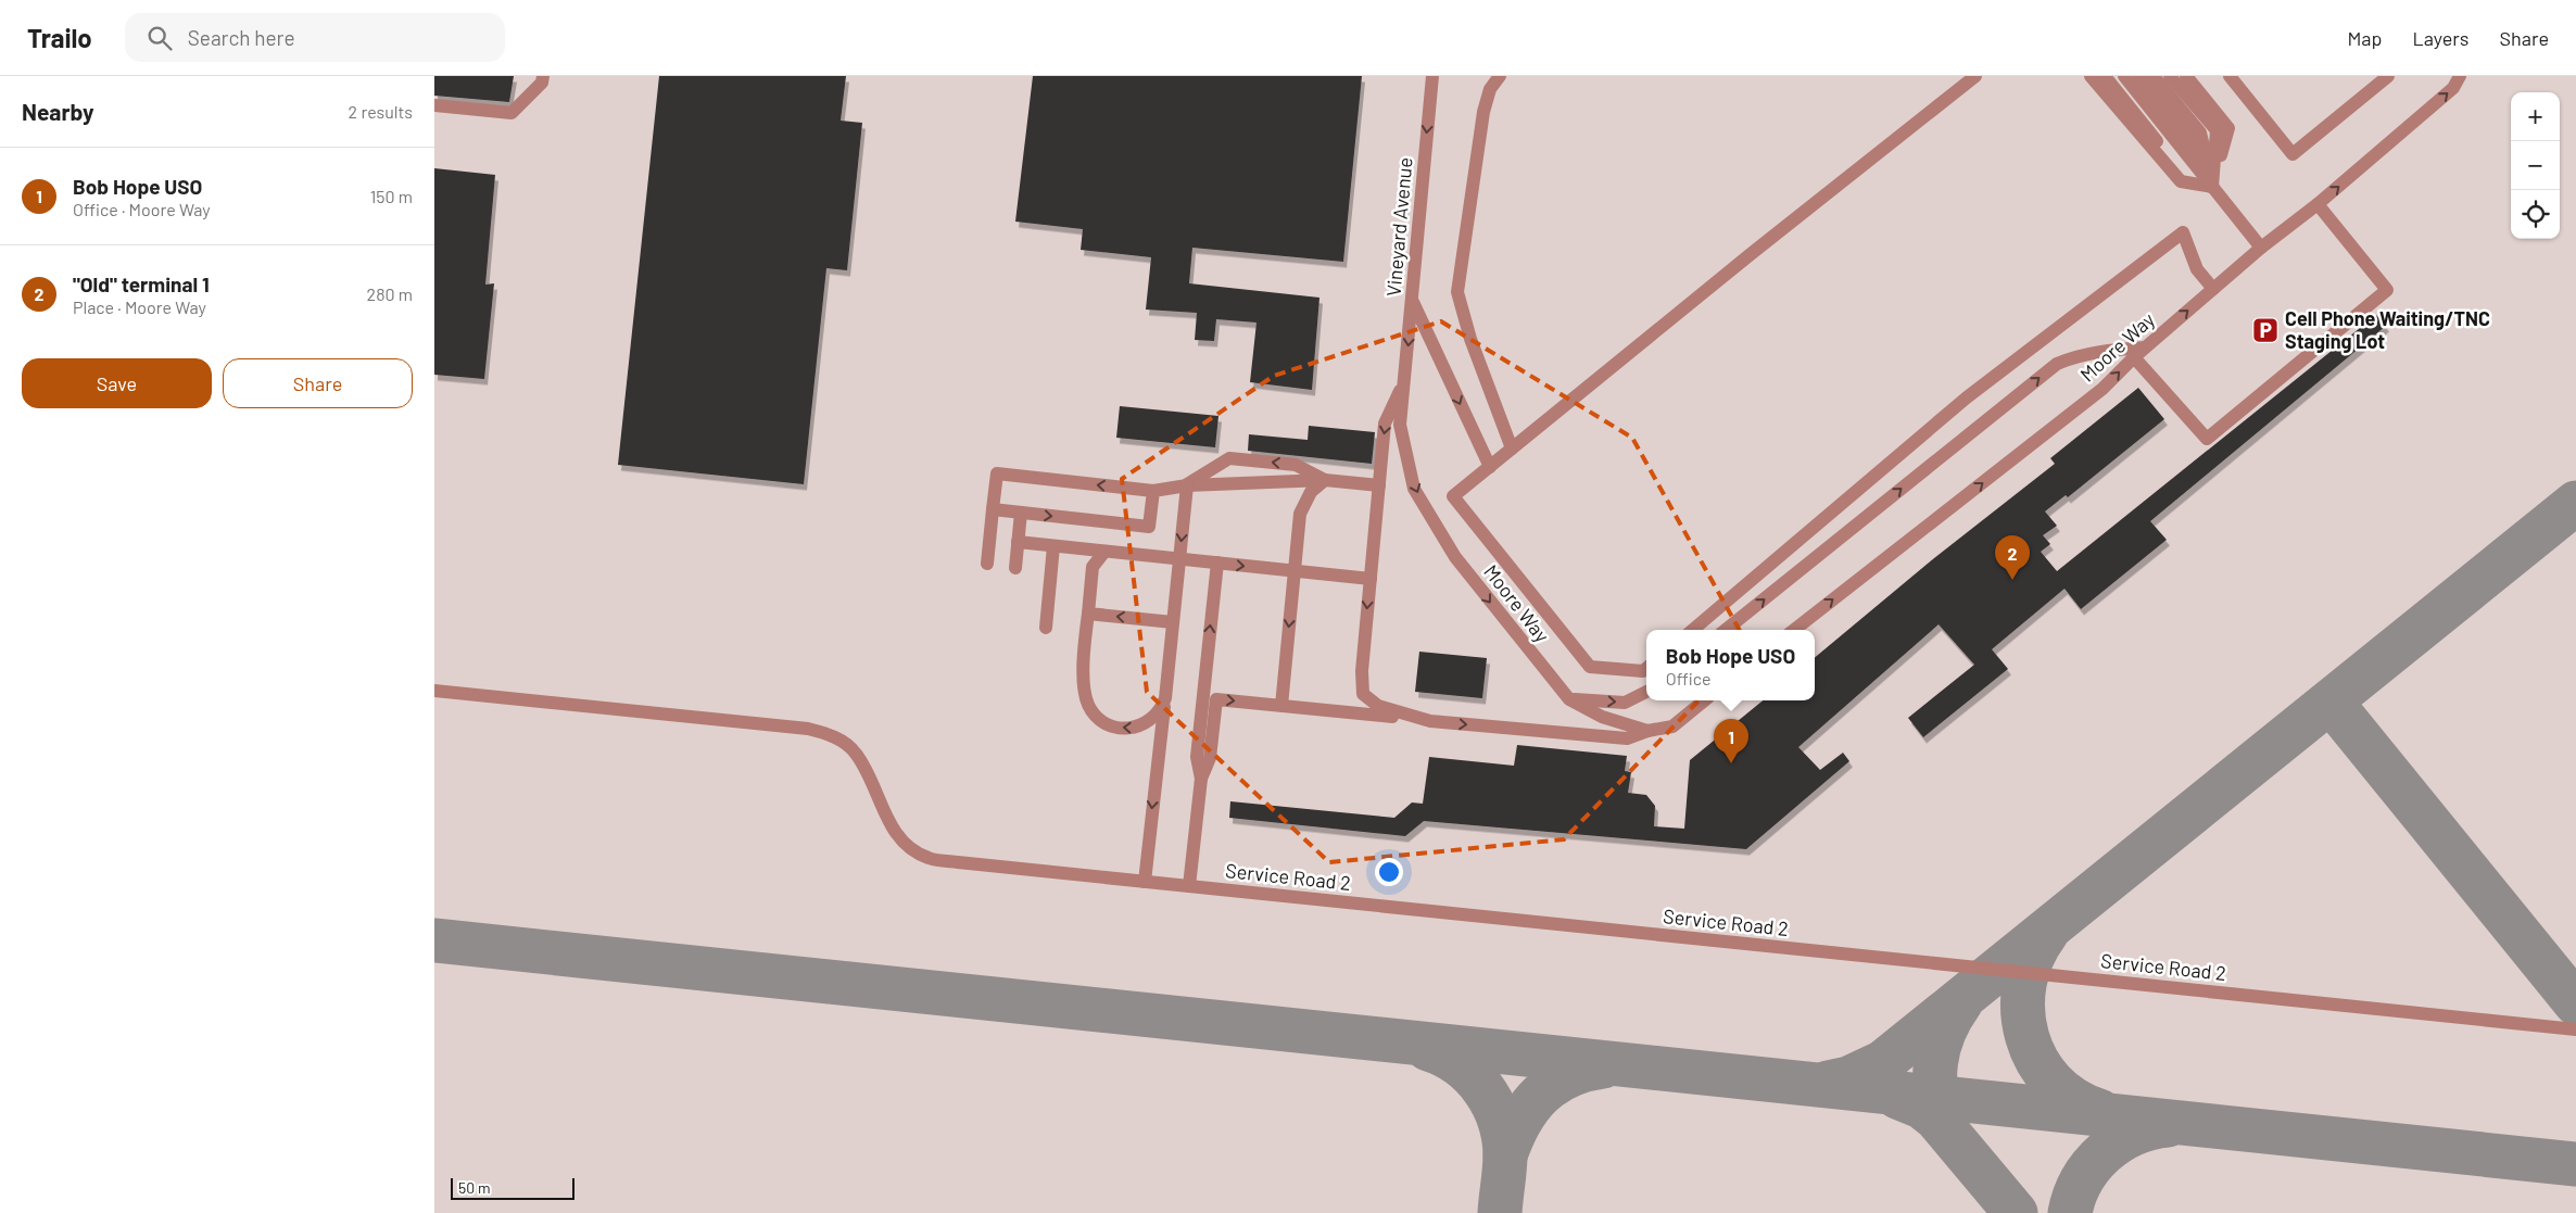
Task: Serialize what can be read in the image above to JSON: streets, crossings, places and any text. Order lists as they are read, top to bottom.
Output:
{
  "streets": {
    "street": ["Vineyard Avenue", "Moore Way", "Service Road 2"]
  },
  "crossings": [
    ["Vineyard Avenue", "Moore Way"]
  ],
  "places": {
    "parking": ["Cell Phone Waiting/TNC Staging Lot"]
  },
  "scale_bar": "50 m",
  "page": {
    "header": "Trailo",
    "search": "Search here",
    "nav": ["Map", "Layers", "Share"],
    "heading": ["Nearby", "2 results"],
    "map_buttons": ["+", "−"],
    "list": [
      {
        "mark": "1",
        "name": "Bob Hope USO",
        "note": "Office · Moore Way",
        "value": "150 m"
      },
      {
        "mark": "2",
        "name": "\"Old\" terminal 1",
        "note": "Place · Moore Way",
        "value": "280 m"
      }
    ],
    "buttons": ["Save", "Share"],
    "pins": ["2", "1"],
    "popup": ["Bob Hope USO", "Office"],
    "scale": "50 m"
  }
}
